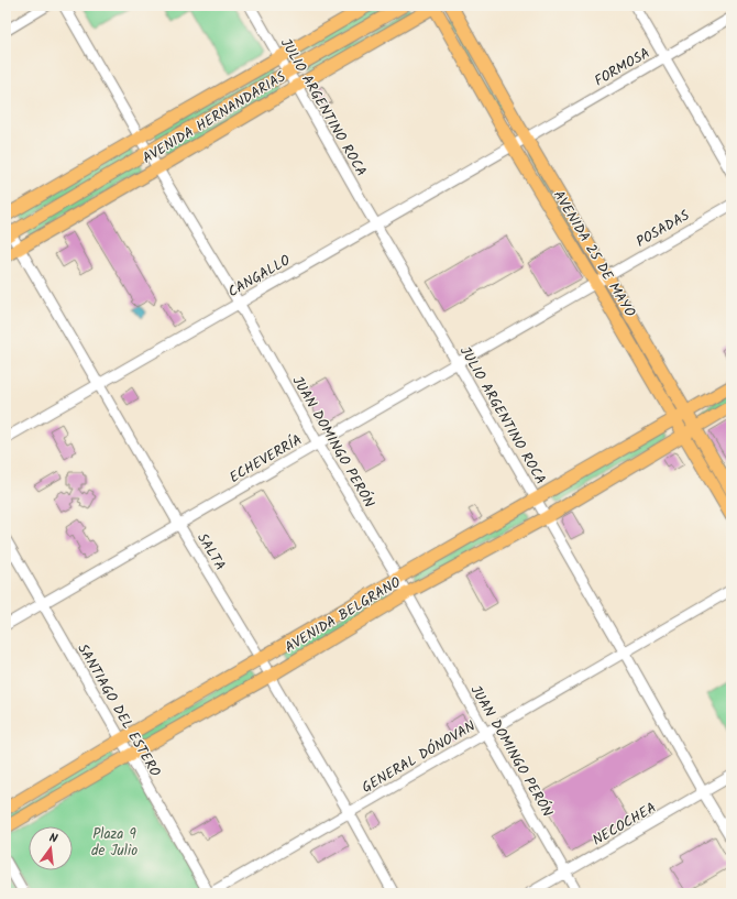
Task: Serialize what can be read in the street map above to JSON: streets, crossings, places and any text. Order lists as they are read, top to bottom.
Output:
{
  "streets": {
    "main road": ["AVENIDA HERNANDARIAS", "AVENIDA 25 DE MAYO", "AVENIDA BELGRANO"],
    "street": [
      "FORMOSA",
      "JULIO ARGENTINO ROCA",
      "POSADAS",
      "CANGALLO",
      "JUAN DOMINGO PERÓN",
      "ECHEVERRÍA",
      "SALTA",
      "SANTIAGO DEL ESTERO",
      "GENERAL DÓNOVAN",
      "NECOCHEA"
    ]
  },
  "crossings": [
    ["FORMOSA", "AVENIDA 25 DE MAYO"],
    ["FORMOSA", "CANGALLO"],
    ["JULIO ARGENTINO ROCA", "AVENIDA HERNANDARIAS"],
    ["JULIO ARGENTINO ROCA", "CANGALLO"],
    ["JULIO ARGENTINO ROCA", "ECHEVERRÍA"],
    ["JULIO ARGENTINO ROCA", "AVENIDA BELGRANO"],
    ["JULIO ARGENTINO ROCA", "GENERAL DÓNOVAN"],
    ["JULIO ARGENTINO ROCA", "NECOCHEA"],
    ["AVENIDA HERNANDARIAS", "AVENIDA 25 DE MAYO"],
    ["AVENIDA HERNANDARIAS", "JUAN DOMINGO PERÓN"],
    ["AVENIDA HERNANDARIAS", "SALTA"],
    ["POSADAS", "AVENIDA 25 DE MAYO"],
    ["POSADAS", "ECHEVERRÍA"],
    ["AVENIDA 25 DE MAYO", "CANGALLO"],
    ["AVENIDA 25 DE MAYO", "ECHEVERRÍA"],
    ["AVENIDA 25 DE MAYO", "AVENIDA BELGRANO"],
    ["CANGALLO", "JUAN DOMINGO PERÓN"],
    ["CANGALLO", "SALTA"],
    ["JUAN DOMINGO PERÓN", "ECHEVERRÍA"],
    ["JUAN DOMINGO PERÓN", "AVENIDA BELGRANO"],
    ["JUAN DOMINGO PERÓN", "GENERAL DÓNOVAN"],
    ["JUAN DOMINGO PERÓN", "NECOCHEA"],
    ["ECHEVERRÍA", "SALTA"],
    ["ECHEVERRÍA", "SANTIAGO DEL ESTERO"],
    ["SALTA", "AVENIDA BELGRANO"],
    ["SALTA", "GENERAL DÓNOVAN"],
    ["AVENIDA BELGRANO", "SANTIAGO DEL ESTERO"],
    ["SANTIAGO DEL ESTERO", "GENERAL DÓNOVAN"]
  ],
  "parks": ["Plaza 9 de Julio"],
  "north": "top"
}
